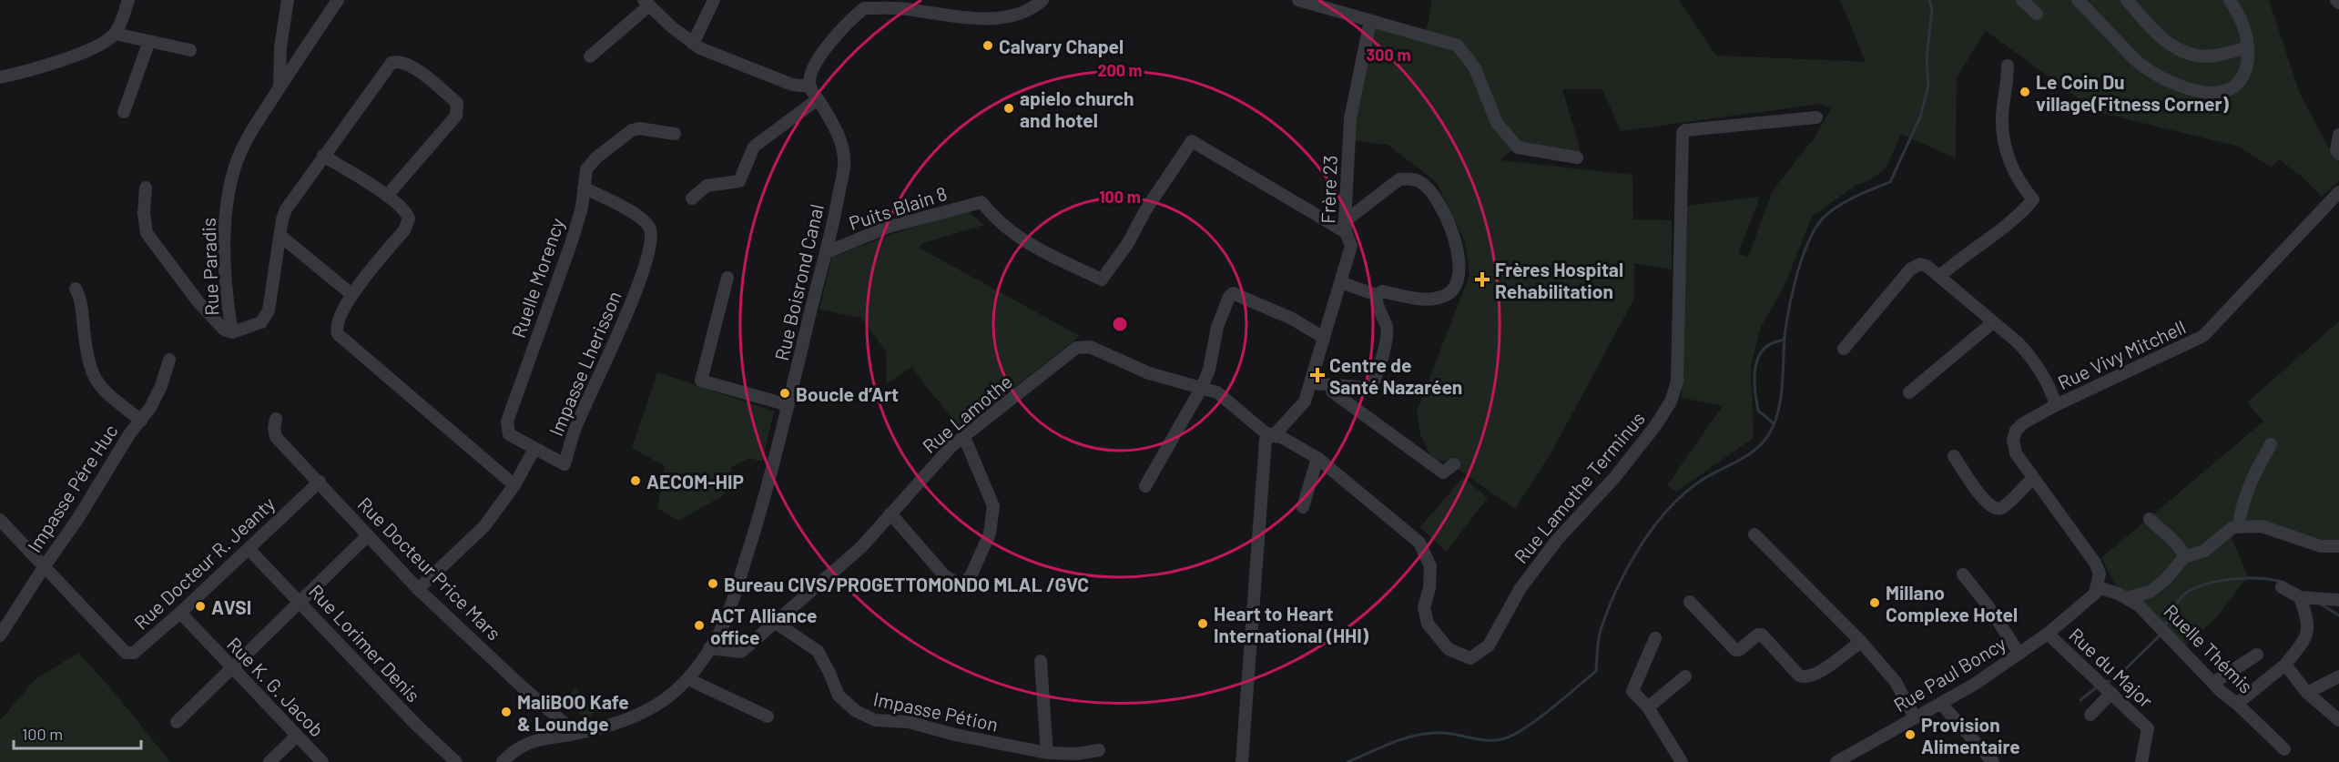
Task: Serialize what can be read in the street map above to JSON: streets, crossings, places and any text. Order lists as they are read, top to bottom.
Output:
{
  "streets": {
    "street": [
      "Frère 23",
      "Puits Blain 8",
      "Rue Paradis",
      "Ruelle Morency",
      "Rue Boisrond Canal",
      "Rue Vivy Mitchell",
      "Impasse Lherisson",
      "Rue Lamothe",
      "Rue Lamothe Terminus",
      "Impasse Pére Huc",
      "Rue Docteur R. Jeanty",
      "Rue Docteur Price Mars",
      "Rue Lorimer Denis",
      "Ruelle Thémis",
      "Rue du Major",
      "Rue Paul Boncy",
      "Rue K. G. Jacob",
      "Impasse Pétion"
    ]
  },
  "crossings": [
    ["Frère 23", "Puits Blain 8"],
    ["Frère 23", "Rue Lamothe"],
    ["Frère 23", "Rue Lamothe Terminus"],
    ["Puits Blain 8", "Rue Boisrond Canal"],
    ["Ruelle Morency", "Impasse Lherisson"],
    ["Rue Boisrond Canal", "Rue Lamothe"],
    ["Rue Boisrond Canal", "Rue Docteur Price Mars"],
    ["Rue Vivy Mitchell", "Ruelle Thémis"],
    ["Rue Vivy Mitchell", "Rue Paul Boncy"],
    ["Rue Lamothe", "Rue Lamothe Terminus"],
    ["Rue Lamothe", "Impasse Pétion"],
    ["Impasse Pére Huc", "Rue Docteur R. Jeanty"],
    ["Rue Docteur R. Jeanty", "Rue Docteur Price Mars"],
    ["Rue Docteur R. Jeanty", "Rue Lorimer Denis"],
    ["Rue Docteur R. Jeanty", "Rue K. G. Jacob"],
    ["Ruelle Thémis", "Rue Paul Boncy"],
    ["Rue du Major", "Rue Paul Boncy"]
  ],
  "places": {
    "other": [
      "Calvary Chapel",
      "Le Coin Du village(Fitness Corner)",
      "apielo church and hotel",
      "Boucle d’Art",
      "AECOM-HIP",
      "Bureau CIVS/PROGETTOMONDO MLAL /GVC",
      "Millano Complexe Hotel",
      "AVSI",
      "Heart to Heart International (HHI)",
      "ACT Alliance office",
      "MaliBOO Kafe & Loundge",
      "Provision Alimentaire"
    ],
    "health": ["Frères Hospital Rehabilitation", "Centre de Santé Nazaréen"]
  },
  "scale_bar": "100 m",
  "rings": ["300 m", "200 m", "100 m"]
}
